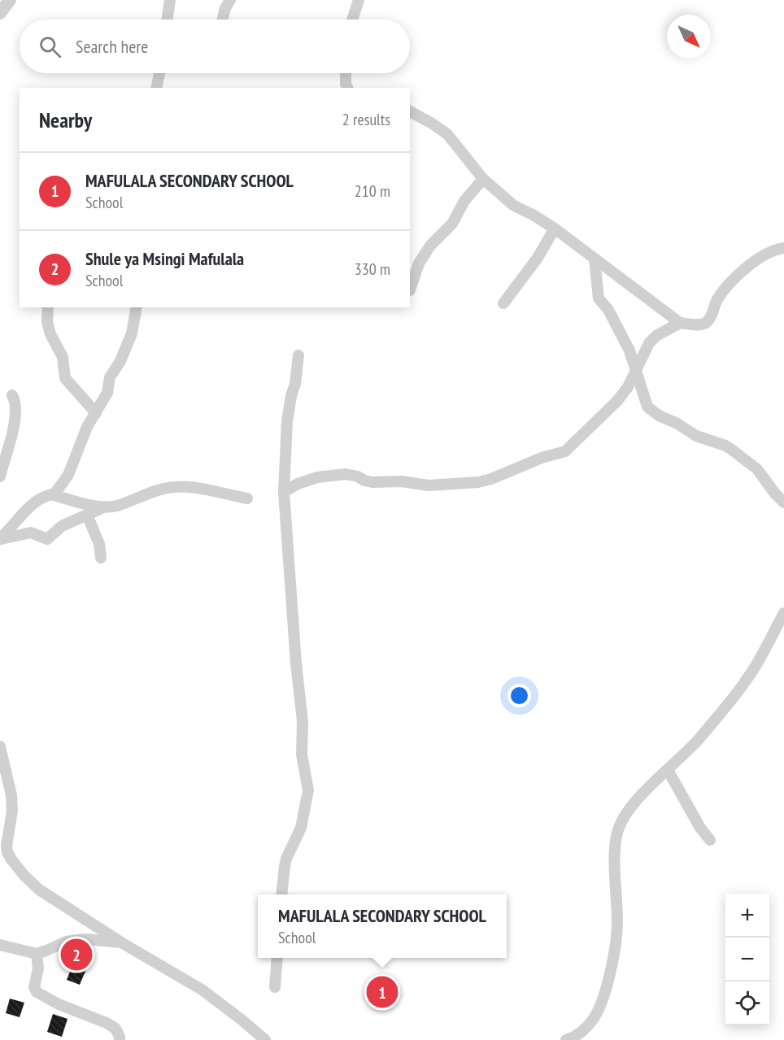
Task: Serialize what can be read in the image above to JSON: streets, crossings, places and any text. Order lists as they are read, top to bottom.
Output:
{
  "north": "bottom right",
  "page": {
    "search": "Search here",
    "heading": ["Nearby", "2 results"],
    "list": [
      {
        "mark": "1",
        "name": "MAFULALA SECONDARY SCHOOL",
        "note": "School",
        "value": "210 m"
      },
      {
        "mark": "2",
        "name": "Shule ya Msingi Mafulala",
        "note": "School",
        "value": "330 m"
      }
    ],
    "map_buttons": ["+", "−"],
    "popup": ["MAFULALA SECONDARY SCHOOL", "School"],
    "pins": ["2", "1"]
  }
}
